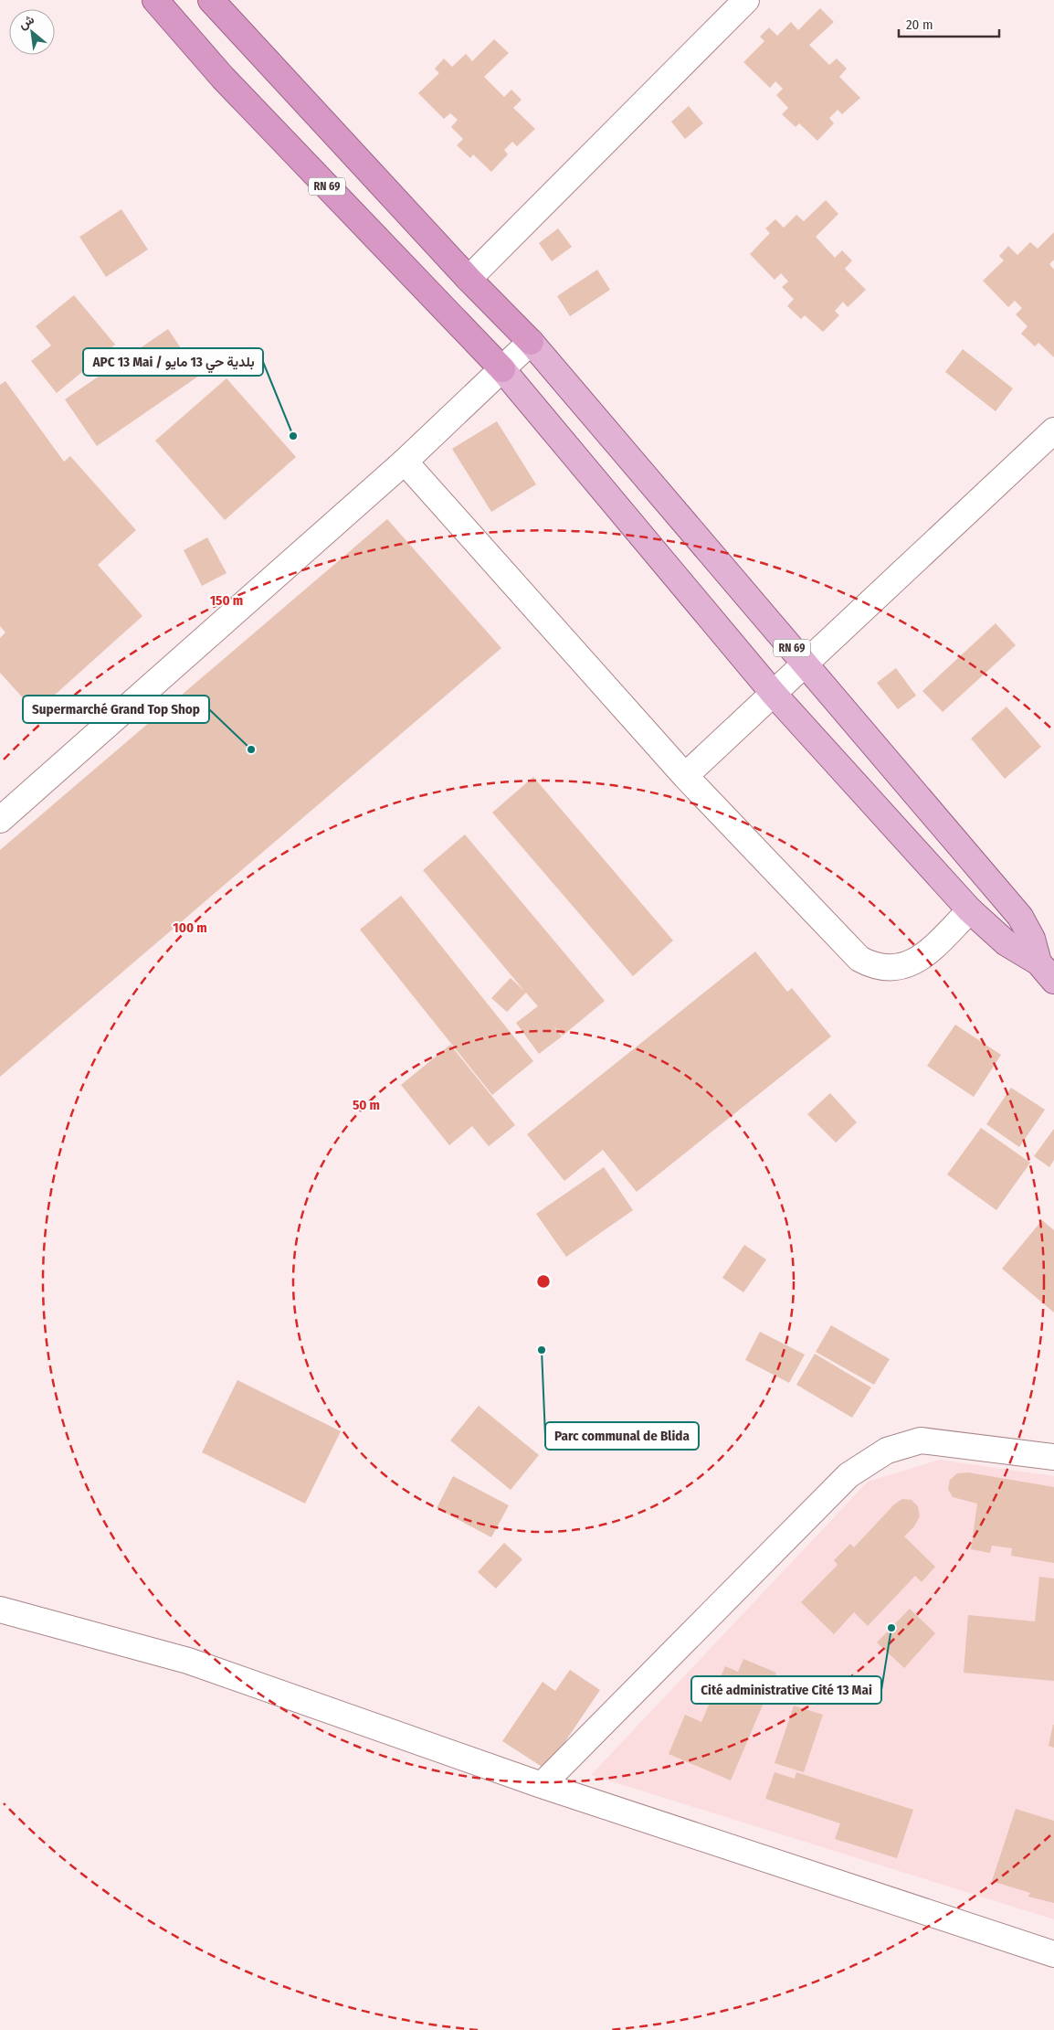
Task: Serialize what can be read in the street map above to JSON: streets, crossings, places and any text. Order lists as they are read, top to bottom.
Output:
{
  "streets": {
    "highway": ["RN 69"]
  },
  "places": [
    "APC 13 Mai / بلدية حي 13 مايو",
    "Supermarché Grand Top Shop",
    "Parc communal de Blida",
    "Cité administrative Cité 13 Mai"
  ],
  "scale_bar": "20 m",
  "north": "top left",
  "rings": ["150 m", "100 m", "50 m"]
}
